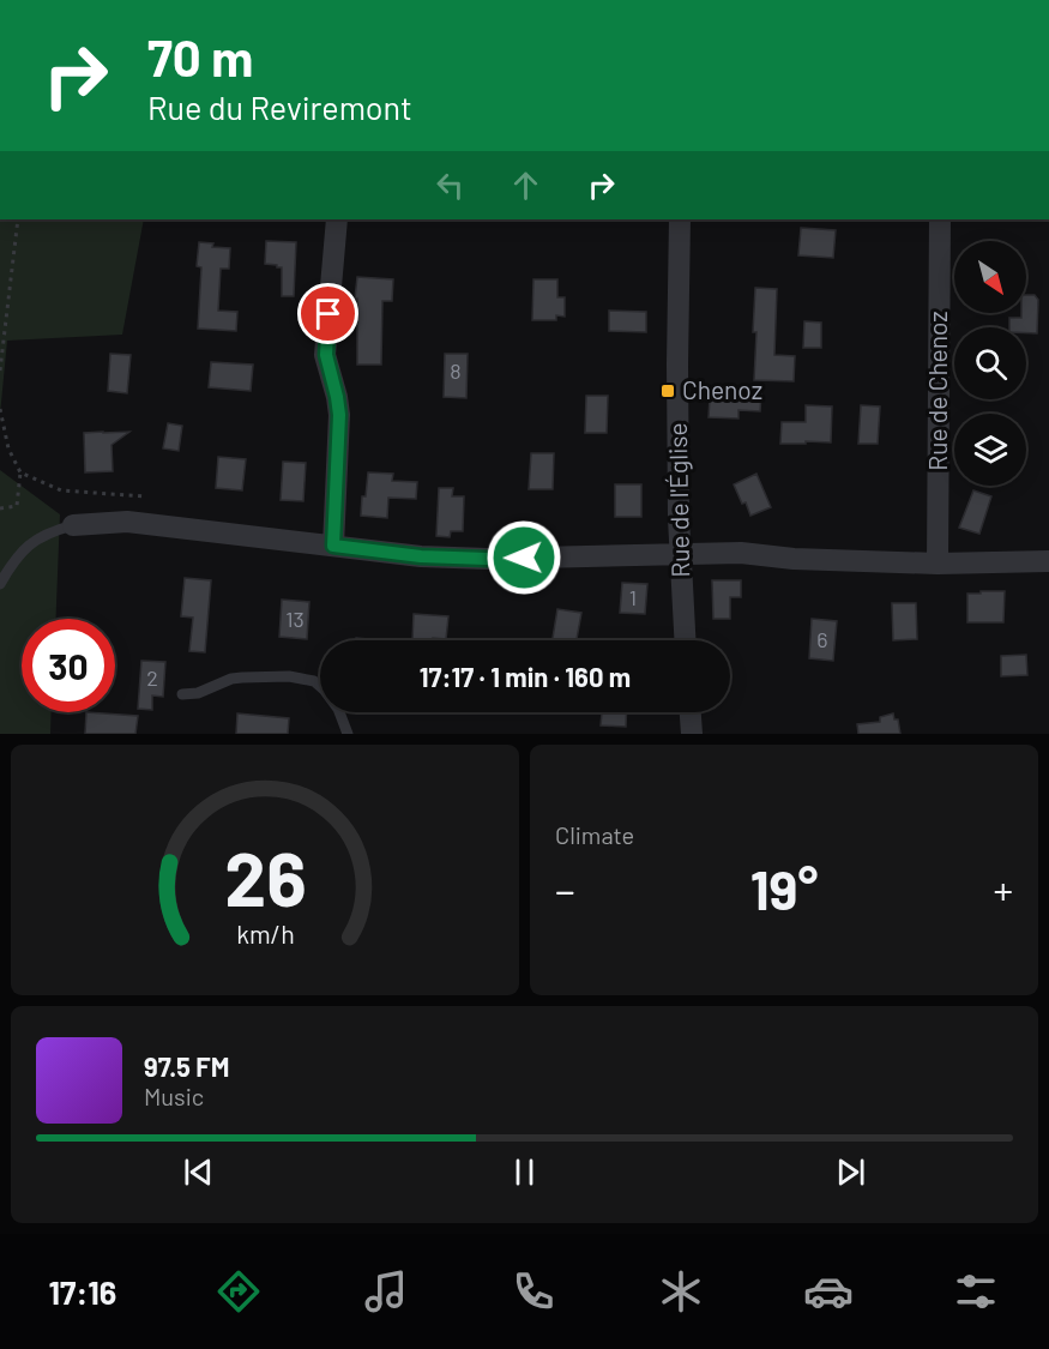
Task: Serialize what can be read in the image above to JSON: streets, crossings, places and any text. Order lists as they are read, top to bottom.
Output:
{
  "streets": {
    "street": ["Rue de Chenoz", "Rue de l'Église"]
  },
  "places": {
    "transit": ["Chenoz"]
  },
  "house_numbers": [
    "8",
    "1",
    "13",
    "6",
    "2"
  ],
  "north": "bottom right",
  "page": {
    "turn": ["70 m", "Rue du Reviremont"],
    "limit": "30",
    "trip": "17:17 · 1 min · 160 m",
    "tile": "Climate",
    "heat": ["−", "19°", "+"],
    "song": ["97.5 FM", "Music"],
    "tabs": "17:16",
    "gauge": ["26", "km/h"]
  }
}
